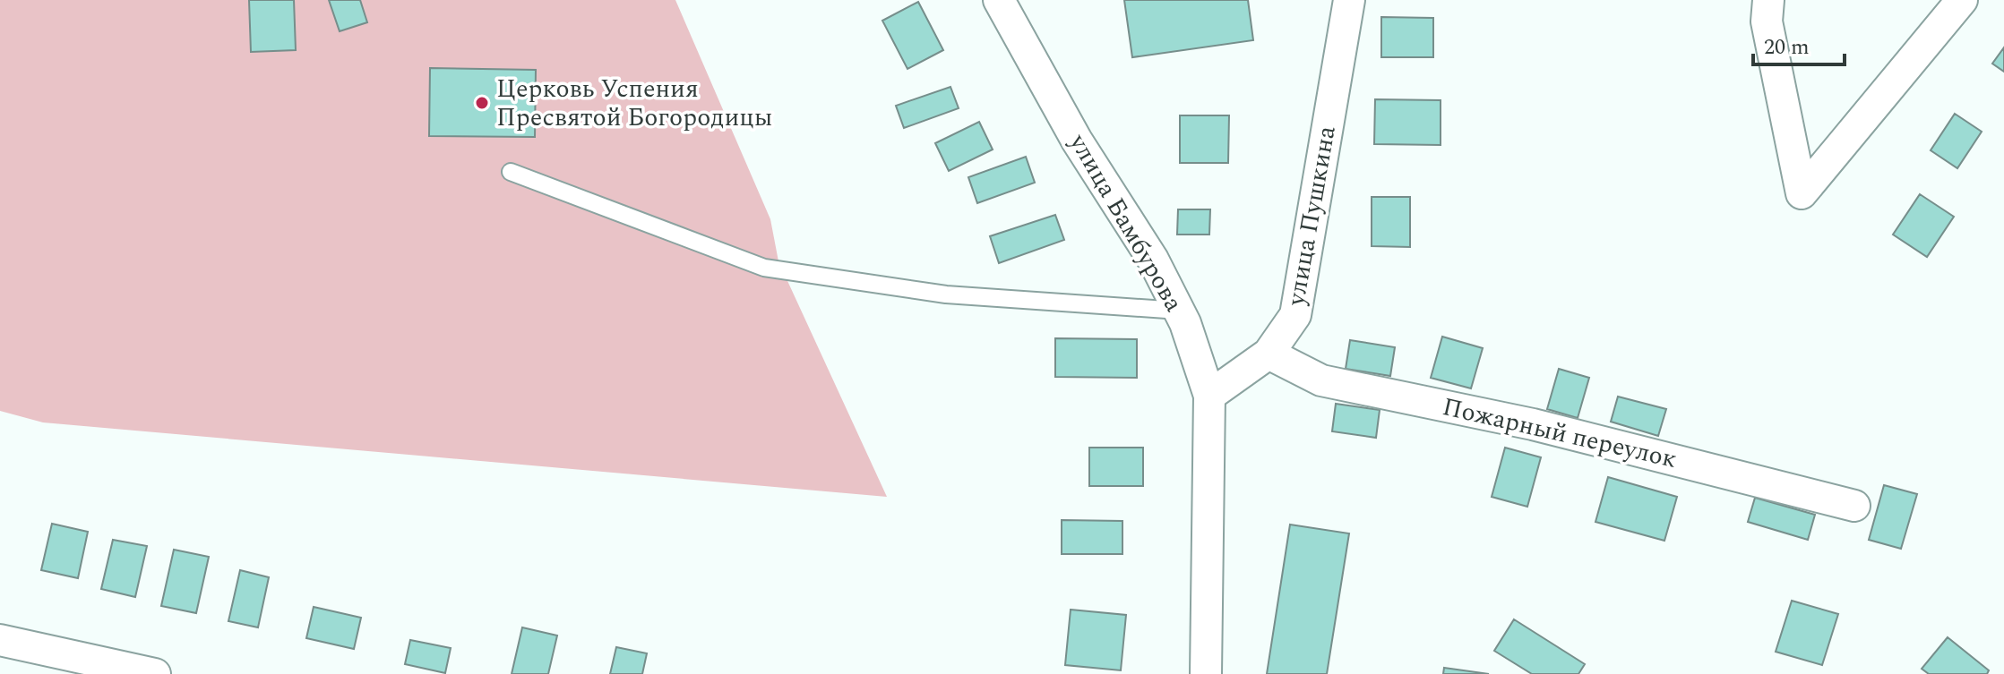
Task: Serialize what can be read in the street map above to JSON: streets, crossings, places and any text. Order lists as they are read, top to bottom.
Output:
{
  "streets": {
    "street": ["улица Пушкина", "улица Бамбурова", "Пожарный переулок"]
  },
  "crossings": [
    ["улица Пушкина", "улица Бамбурова"],
    ["улица Пушкина", "Пожарный переулок"]
  ],
  "places": ["Церковь Успения Пресвятой Богородицы"],
  "scale_bar": "20 m"
}
